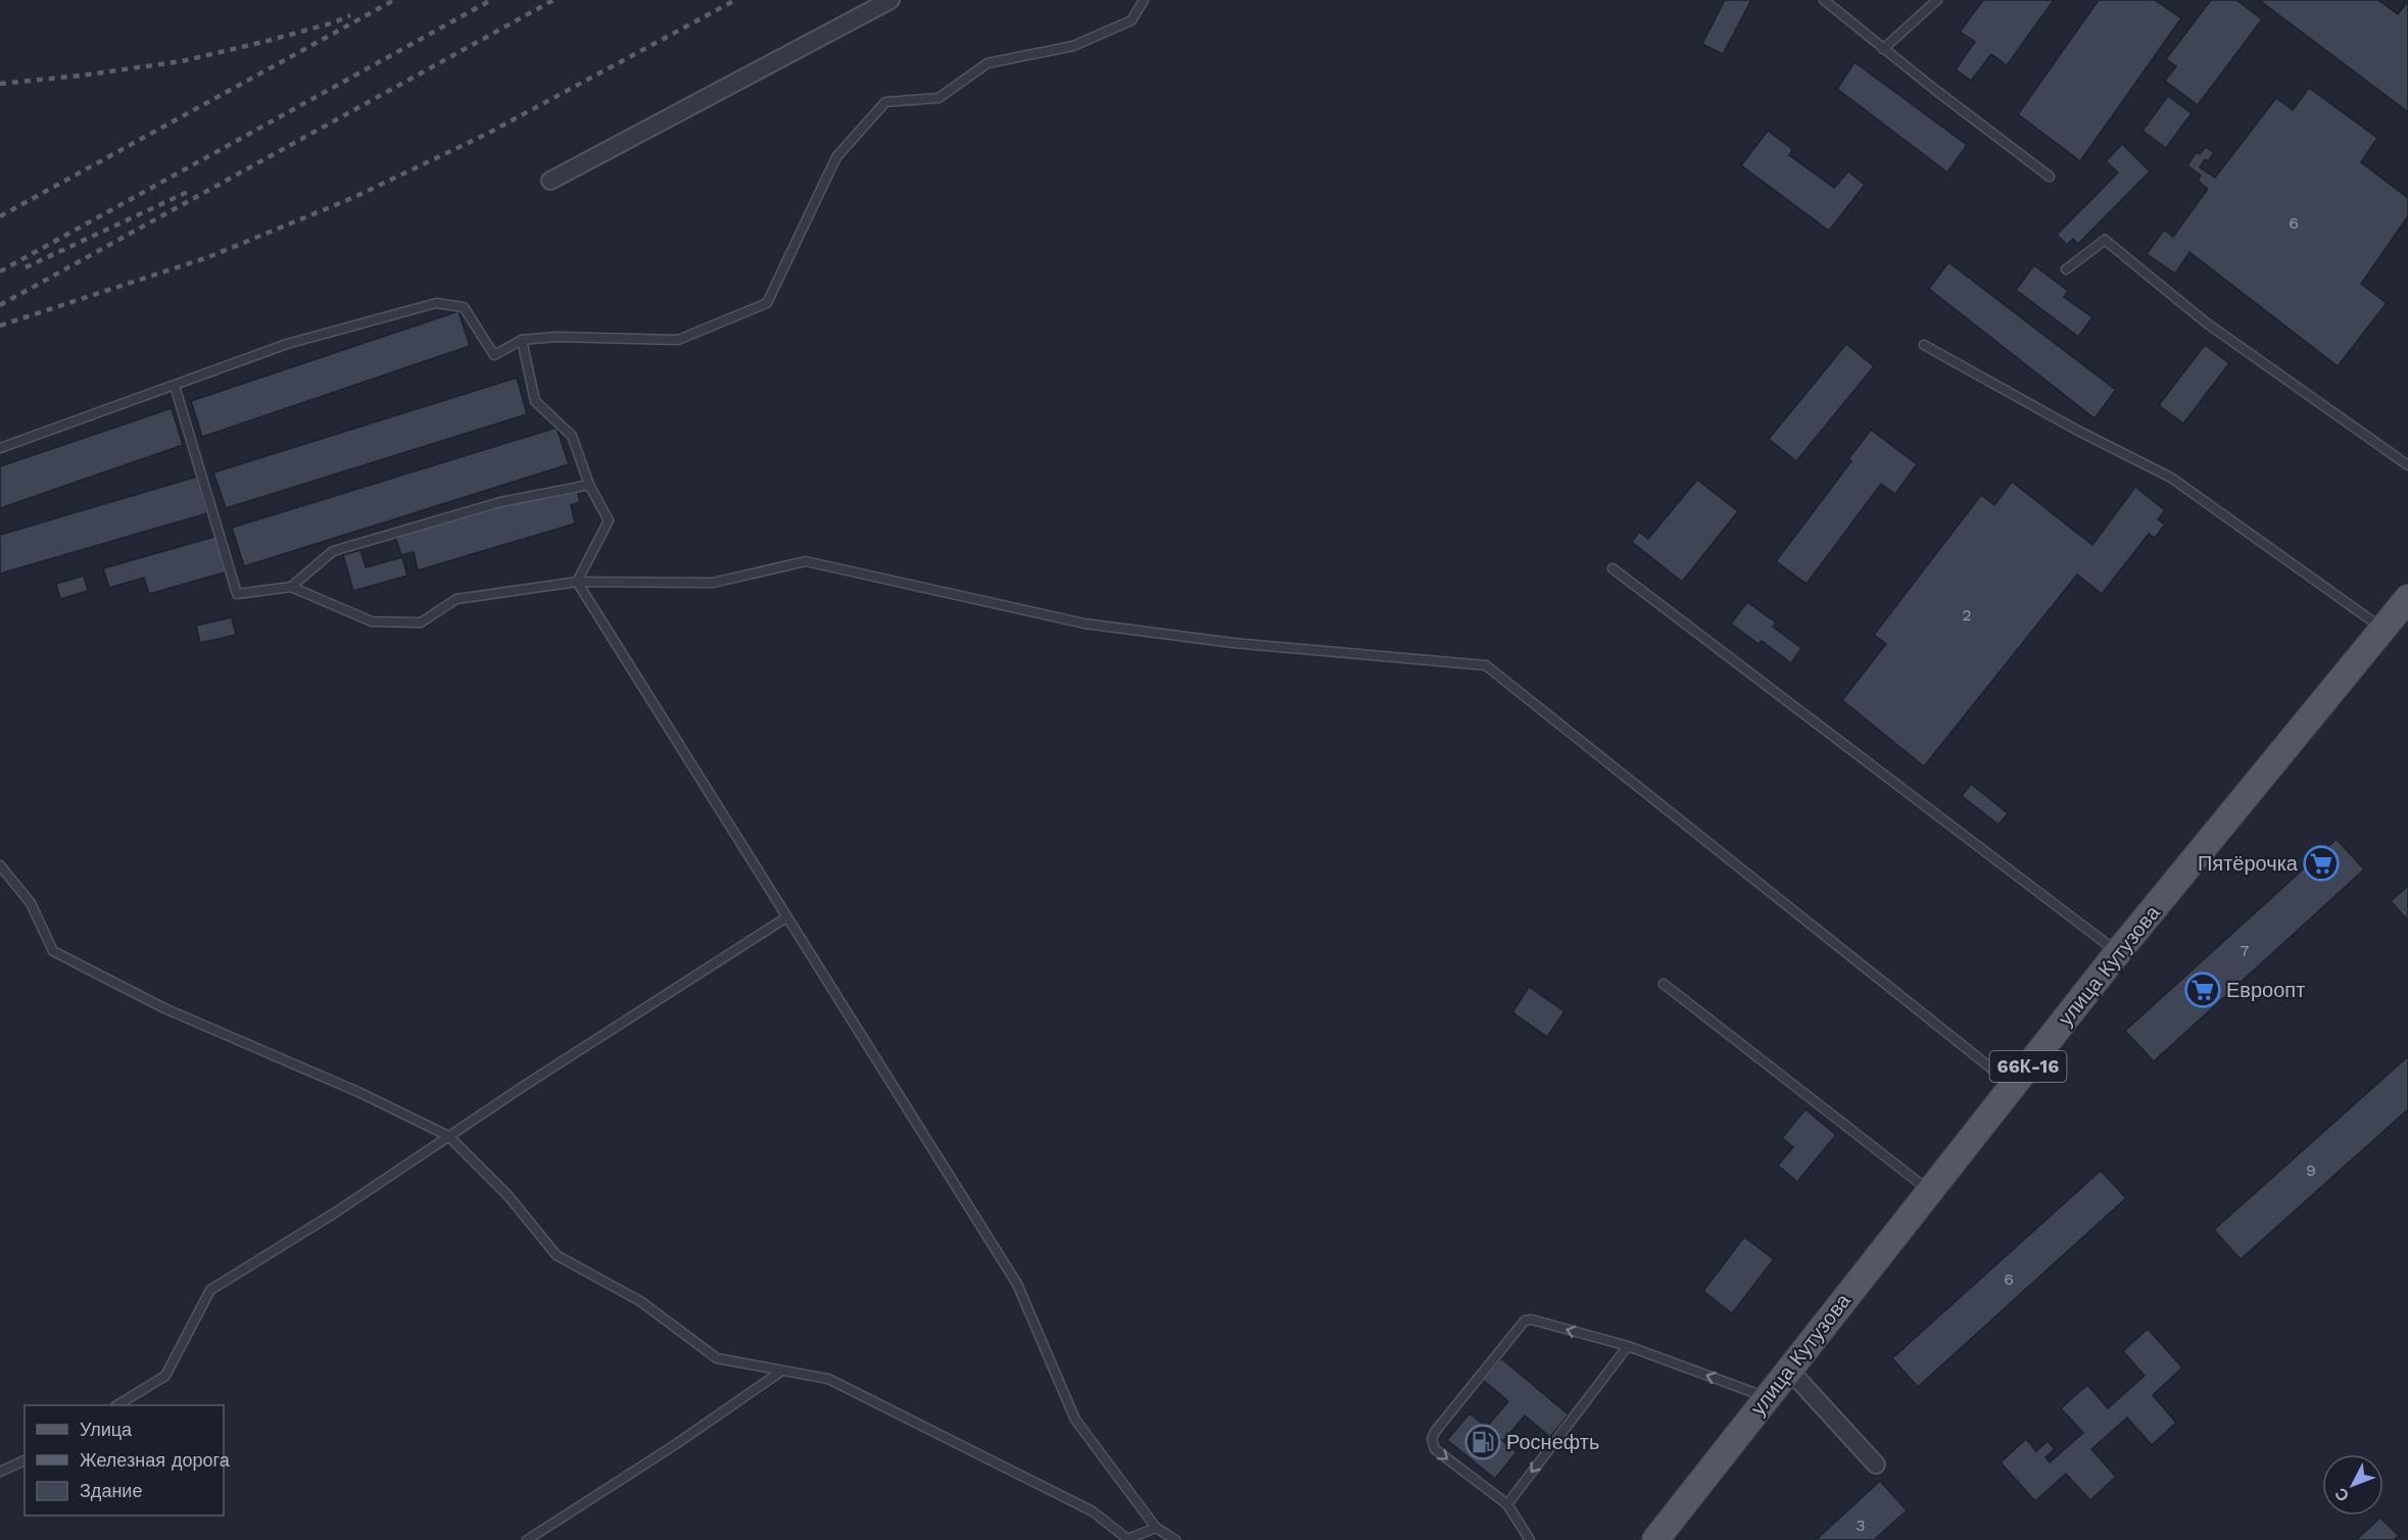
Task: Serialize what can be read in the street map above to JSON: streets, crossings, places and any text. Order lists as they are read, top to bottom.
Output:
{
  "streets": {
    "main road": ["улица Кутузова", "66К-16"]
  },
  "places": {
    "supermarket": ["Пятёрочка", "Евроопт"],
    "fuel station": ["Роснефть"]
  },
  "house_numbers": [
    "6",
    "2",
    "7",
    "9",
    "6",
    "3"
  ],
  "legend": ["Улица", "Железная дорога", "Здание"],
  "north": "bottom left"
}
